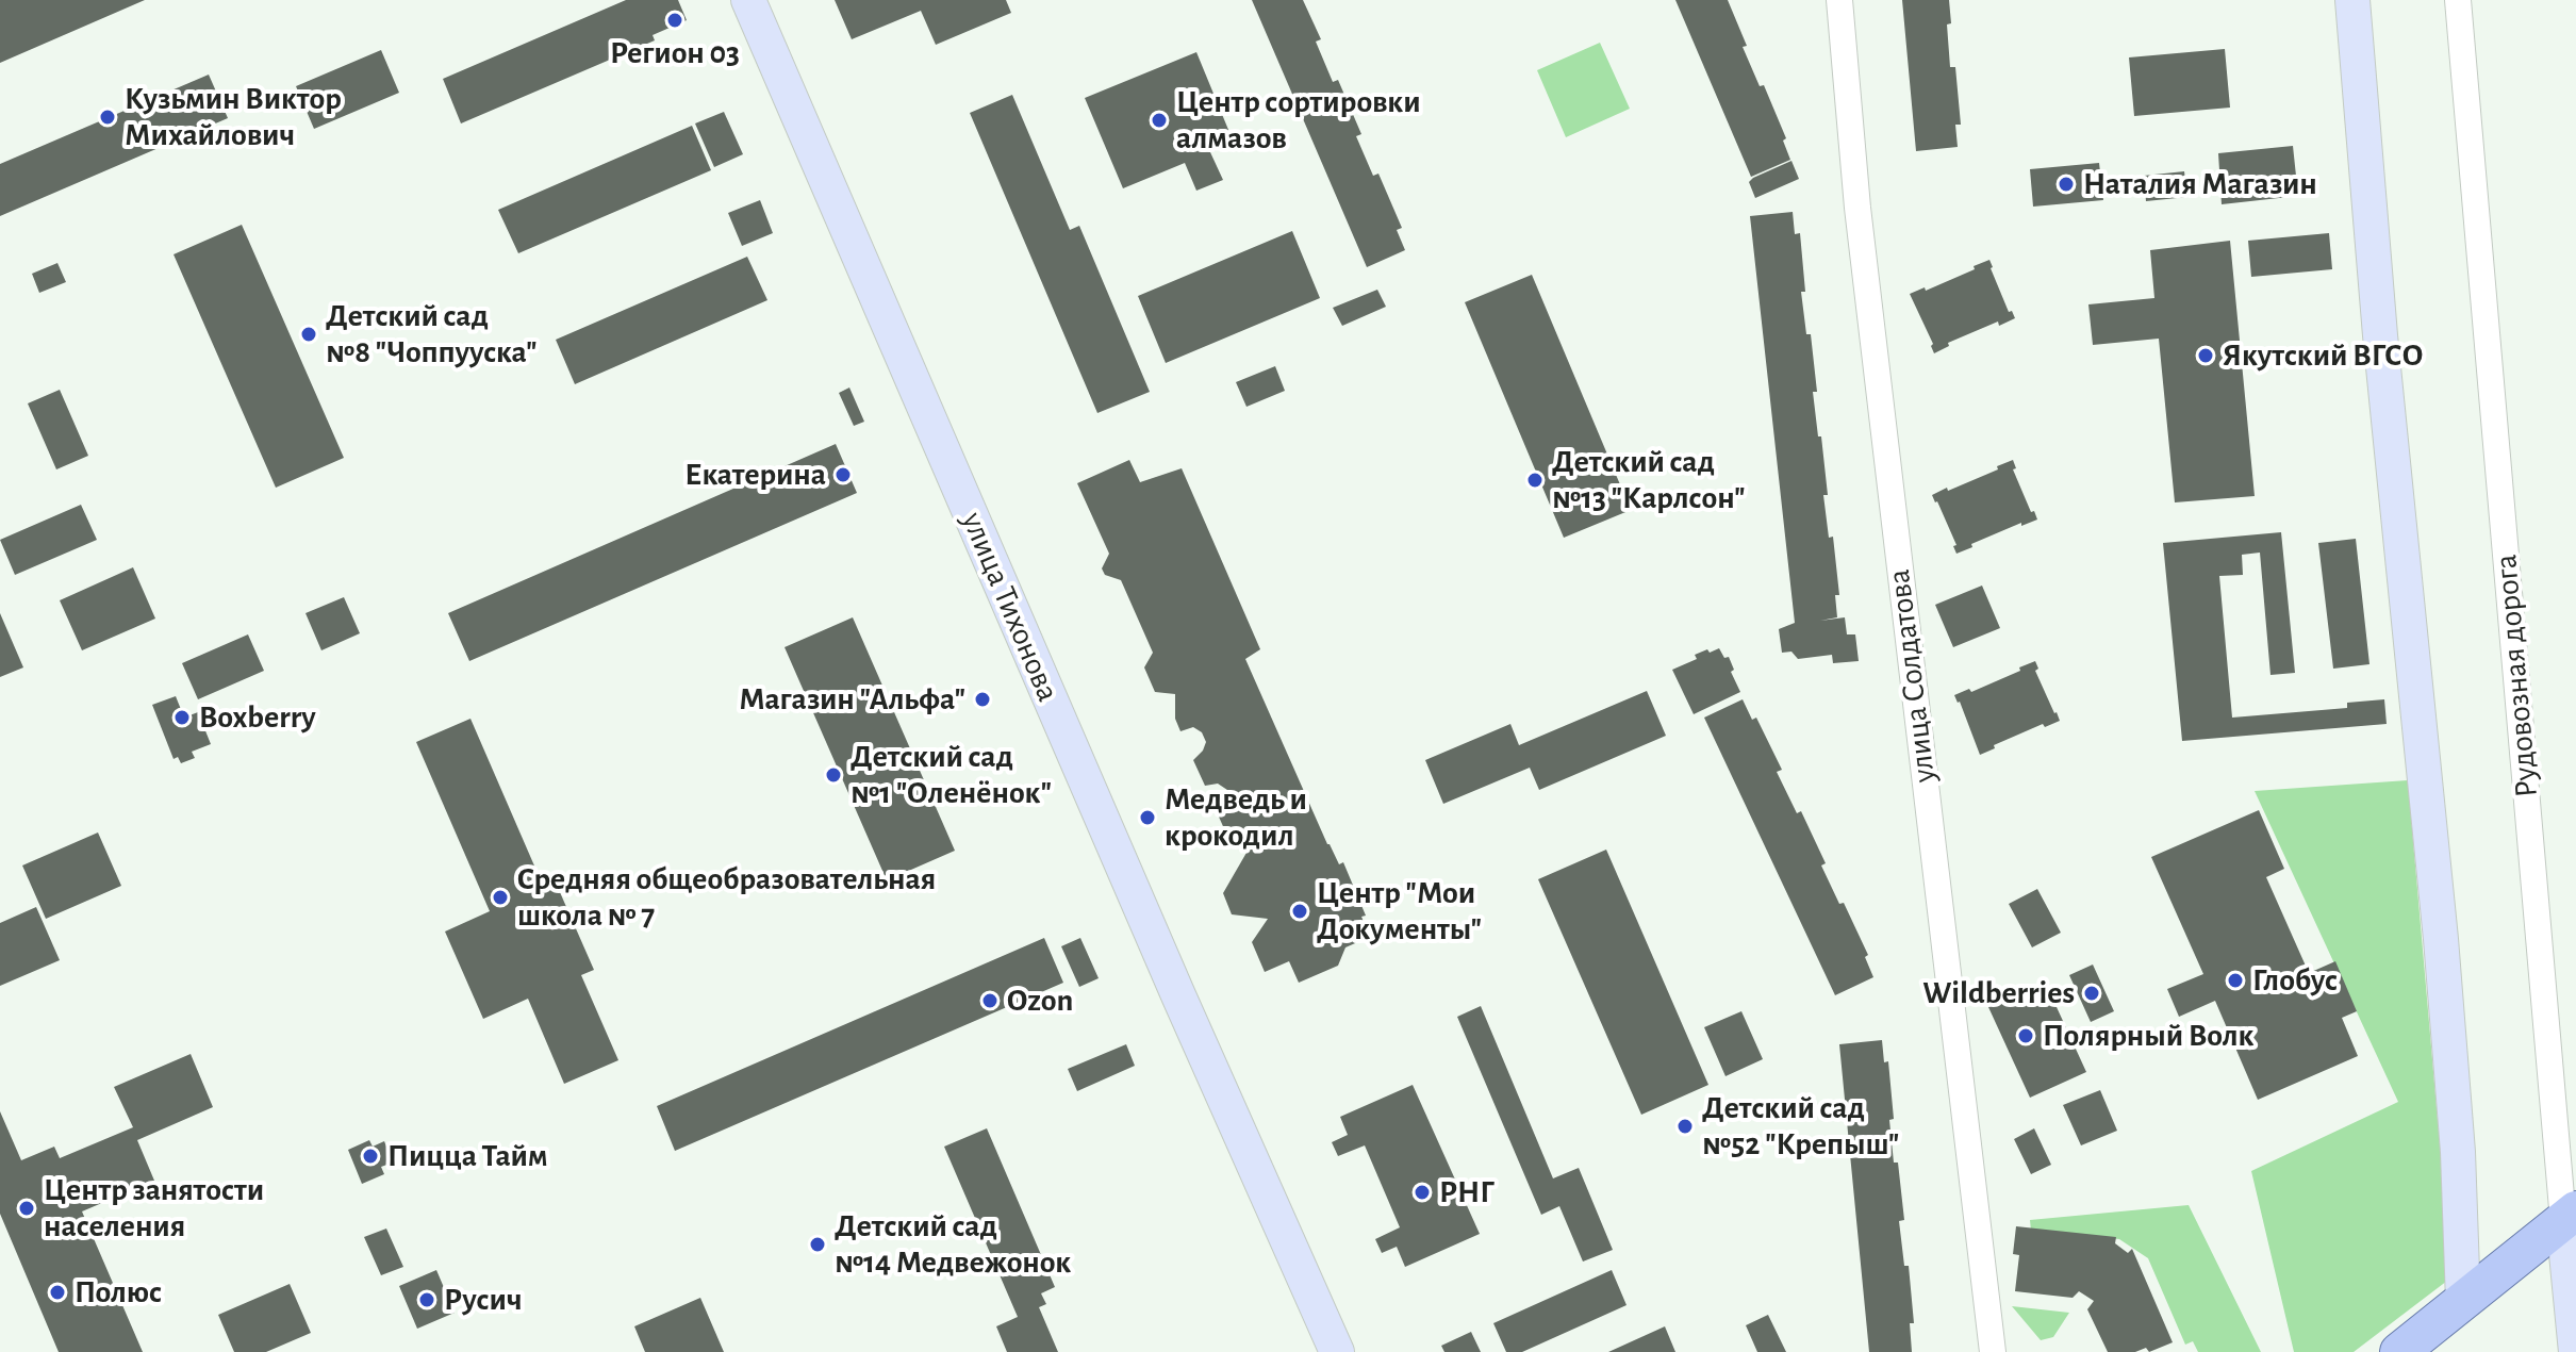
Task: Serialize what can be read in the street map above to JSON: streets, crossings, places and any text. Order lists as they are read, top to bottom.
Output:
{
  "streets": {
    "main road": ["улица Тихонова", "Рудовозная дорога"],
    "street": ["улица Солдатова"]
  },
  "places": [
    "Регион 03",
    "Кузьмин Виктор Михайлович",
    "Центр сортировки алмазов",
    "Наталия Магазин",
    "Детский сад №8 \"Чоппууска\"",
    "Якутский ВГСО",
    "Екатерина",
    "Детский сад №13 \"Карлсон\"",
    "Магазин \"Альфа\"",
    "Boxberry",
    "Детский сад №1 \"Оленёнок\"",
    "Медведь и крокодил",
    "Cредняя общеобразовательная школа № 7",
    "Центр \"Мои Документы\"",
    "Глобус",
    "Wildberries",
    "Ozon",
    "Полярный Волк",
    "Детский сад №52 \"Крепыш\"",
    "Пицца Тайм",
    "РНГ",
    "Центр занятости населения",
    "Детский сад №14 Медвежонок",
    "Полюс",
    "Русич"
  ]
}
